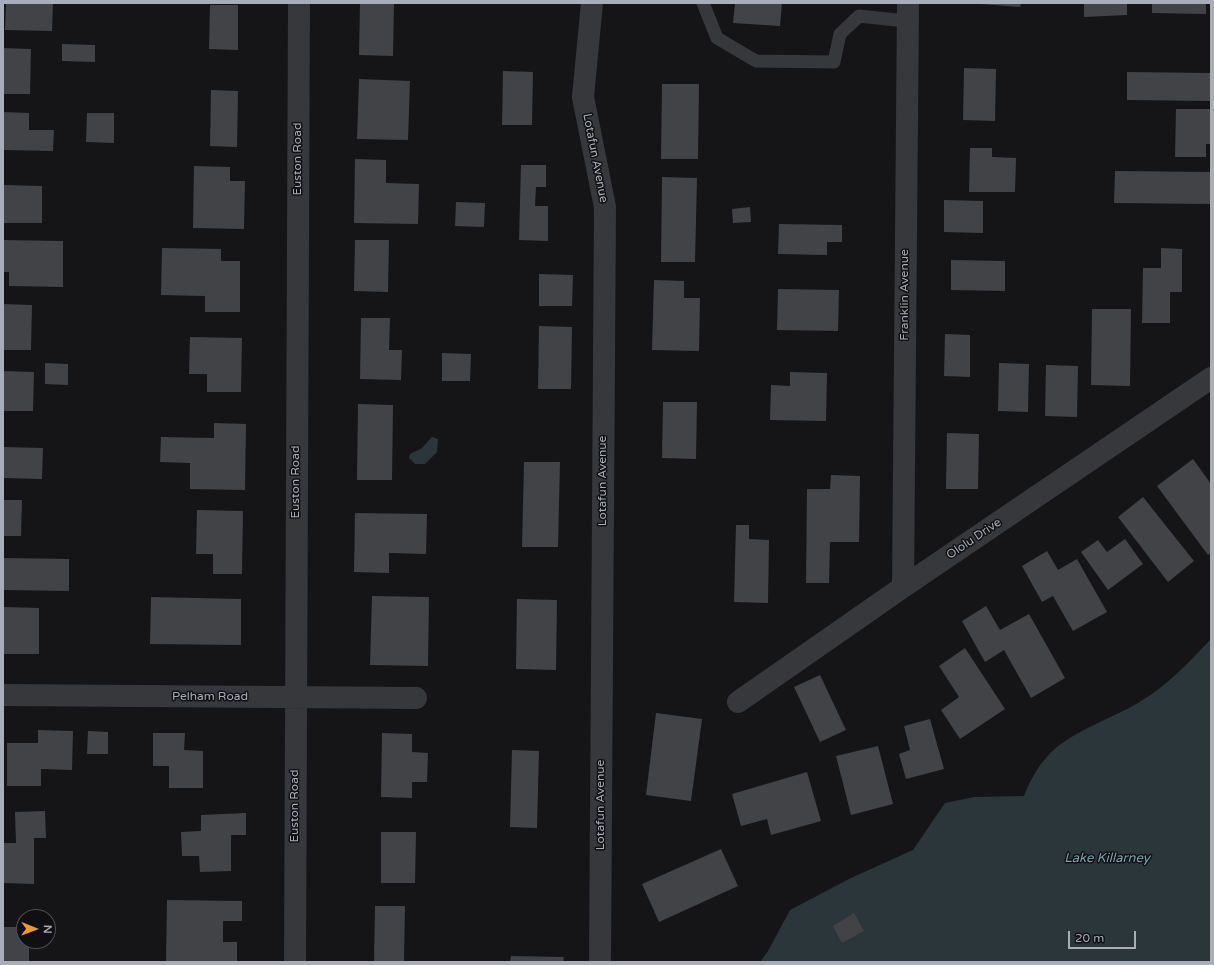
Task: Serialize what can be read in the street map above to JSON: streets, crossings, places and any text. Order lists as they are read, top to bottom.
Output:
{
  "streets": {
    "street": [
      "Lotafun Avenue",
      "Euston Road",
      "Franklin Avenue",
      "Ololu Drive",
      "Pelham Road"
    ]
  },
  "crossings": [
    ["Euston Road", "Pelham Road"],
    ["Franklin Avenue", "Ololu Drive"]
  ],
  "water": ["Lake Killarney"],
  "scale_bar": "20 m",
  "north": "right"
}
